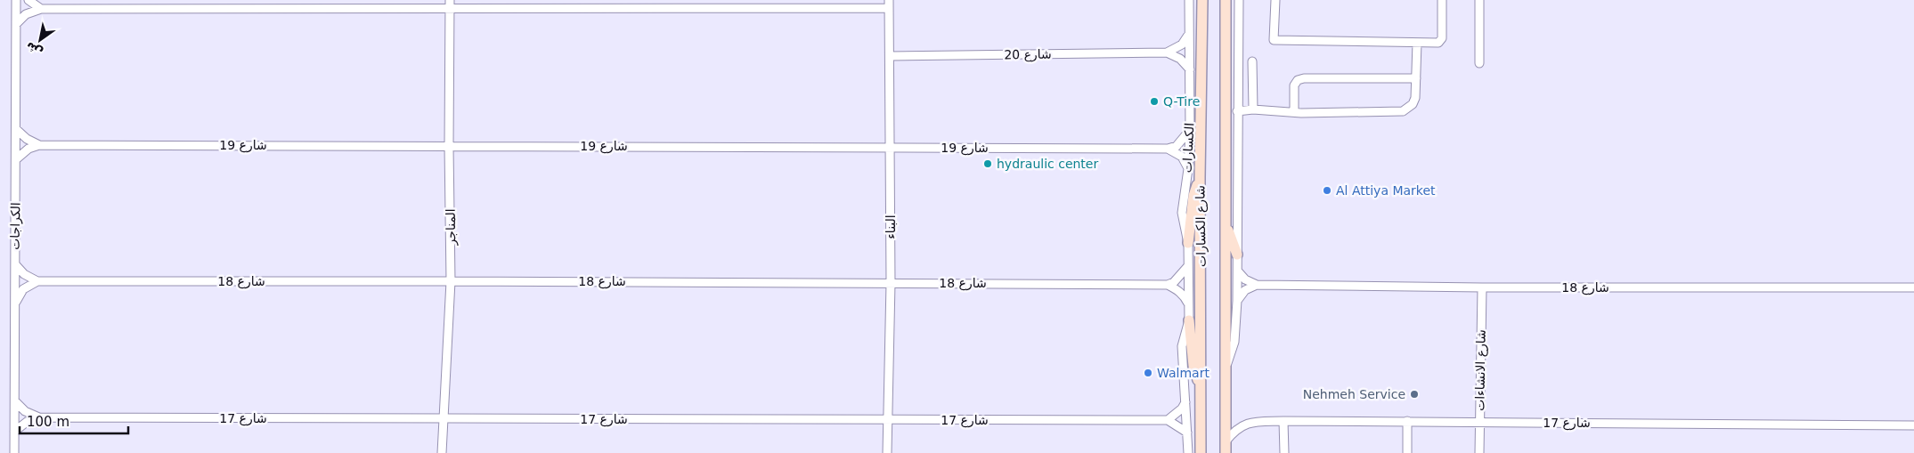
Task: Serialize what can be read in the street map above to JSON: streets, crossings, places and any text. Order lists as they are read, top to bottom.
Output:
{
  "streets": {
    "street": [
      "شارع 20",
      "شارع 19",
      "الكسارات",
      "الكراجات",
      "شارع الكسارات",
      "المناجر",
      "البناء",
      "شارع 18",
      "شارع الانشاءات",
      "شارع 17"
    ]
  },
  "crossings": [
    ["شارع 20", "البناء"],
    ["شارع 19", "الكراجات"],
    ["شارع 19", "المناجر"],
    ["شارع 19", "البناء"],
    ["الكراجات", "شارع 17"],
    ["شارع الكسارات", "شارع 17"],
    ["المناجر", "شارع 18"],
    ["المناجر", "شارع 17"],
    ["البناء", "شارع 18"],
    ["البناء", "شارع 17"],
    ["شارع 18", "شارع الانشاءات"],
    ["شارع الانشاءات", "شارع 17"]
  ],
  "places": [
    "Q-Tire",
    "hydraulic center",
    "Al Attiya Market",
    "Walmart",
    "Nehmeh Service"
  ],
  "scale_bar": "100 m",
  "north": "bottom left"
}
